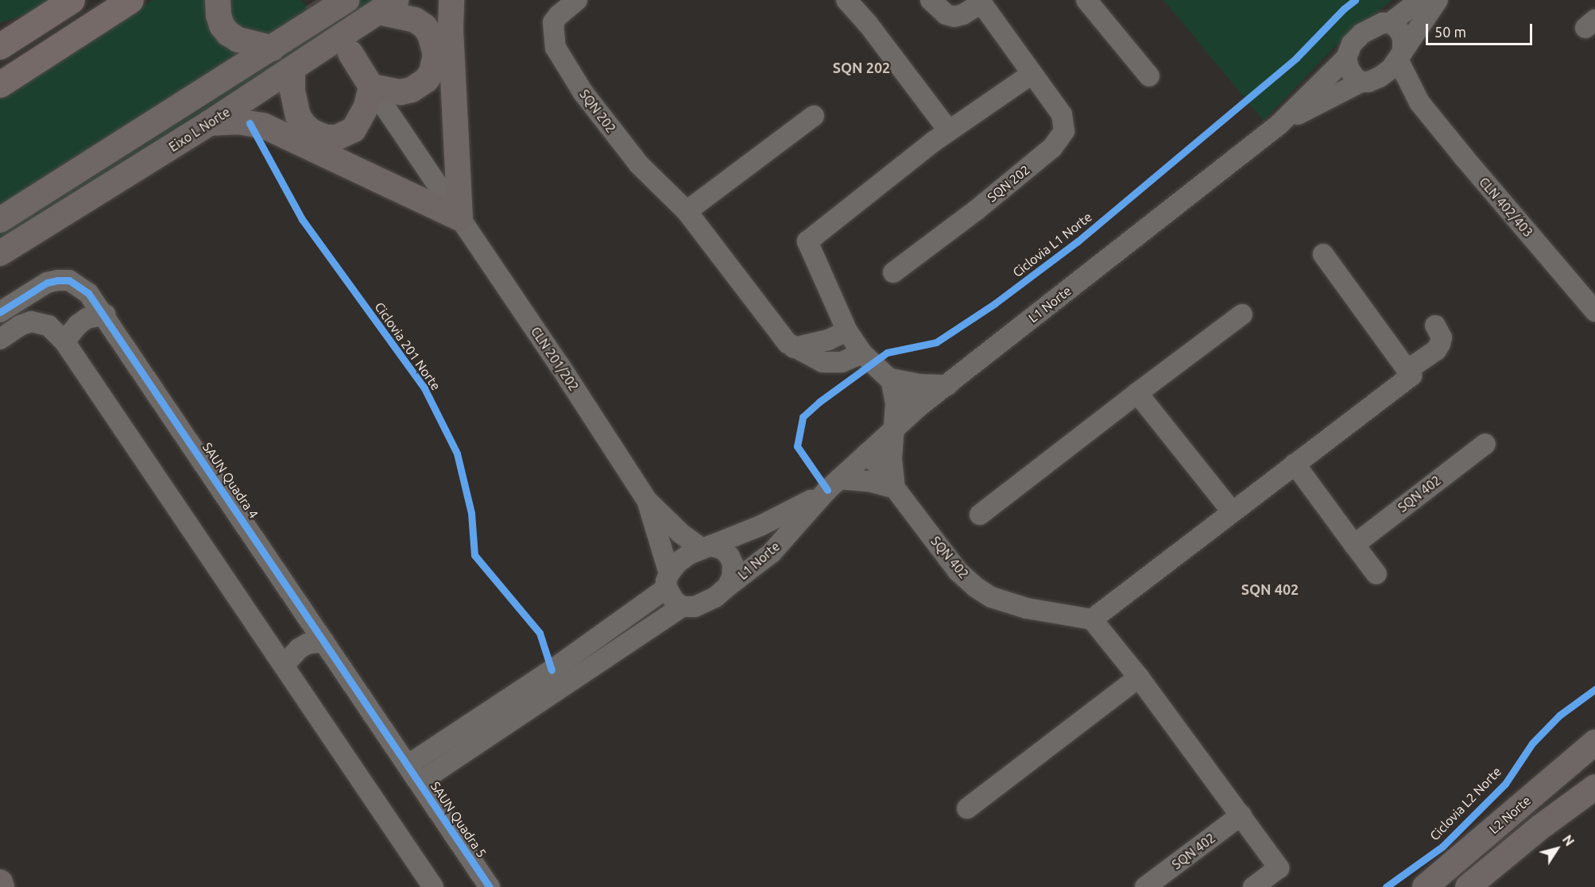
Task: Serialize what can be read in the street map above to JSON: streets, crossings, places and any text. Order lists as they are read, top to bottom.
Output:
{
  "streets": {
    "main road": ["Eixo L Norte", "L2 Norte"],
    "street": [
      "SQN 202",
      "CLN 402/403",
      "L1 Norte",
      "CLN 201/202",
      "SAUN Quadra 4",
      "SQN 402",
      "SAUN Quadra 5"
    ],
    "cycle path": ["Ciclovia L1 Norte", "Ciclovia 201 Norte", "Ciclovia L2 Norte"]
  },
  "crossings": [
    ["CLN 402/403", "L1 Norte"],
    ["L1 Norte", "CLN 201/202"],
    ["L1 Norte", "SQN 402"],
    ["L1 Norte", "SAUN Quadra 5"],
    ["CLN 201/202", "SAUN Quadra 5"],
    ["SAUN Quadra 4", "SAUN Quadra 5"]
  ],
  "districts": ["SQN 202", "SQN 402"],
  "scale_bar": "50 m",
  "north": "top right"
}
